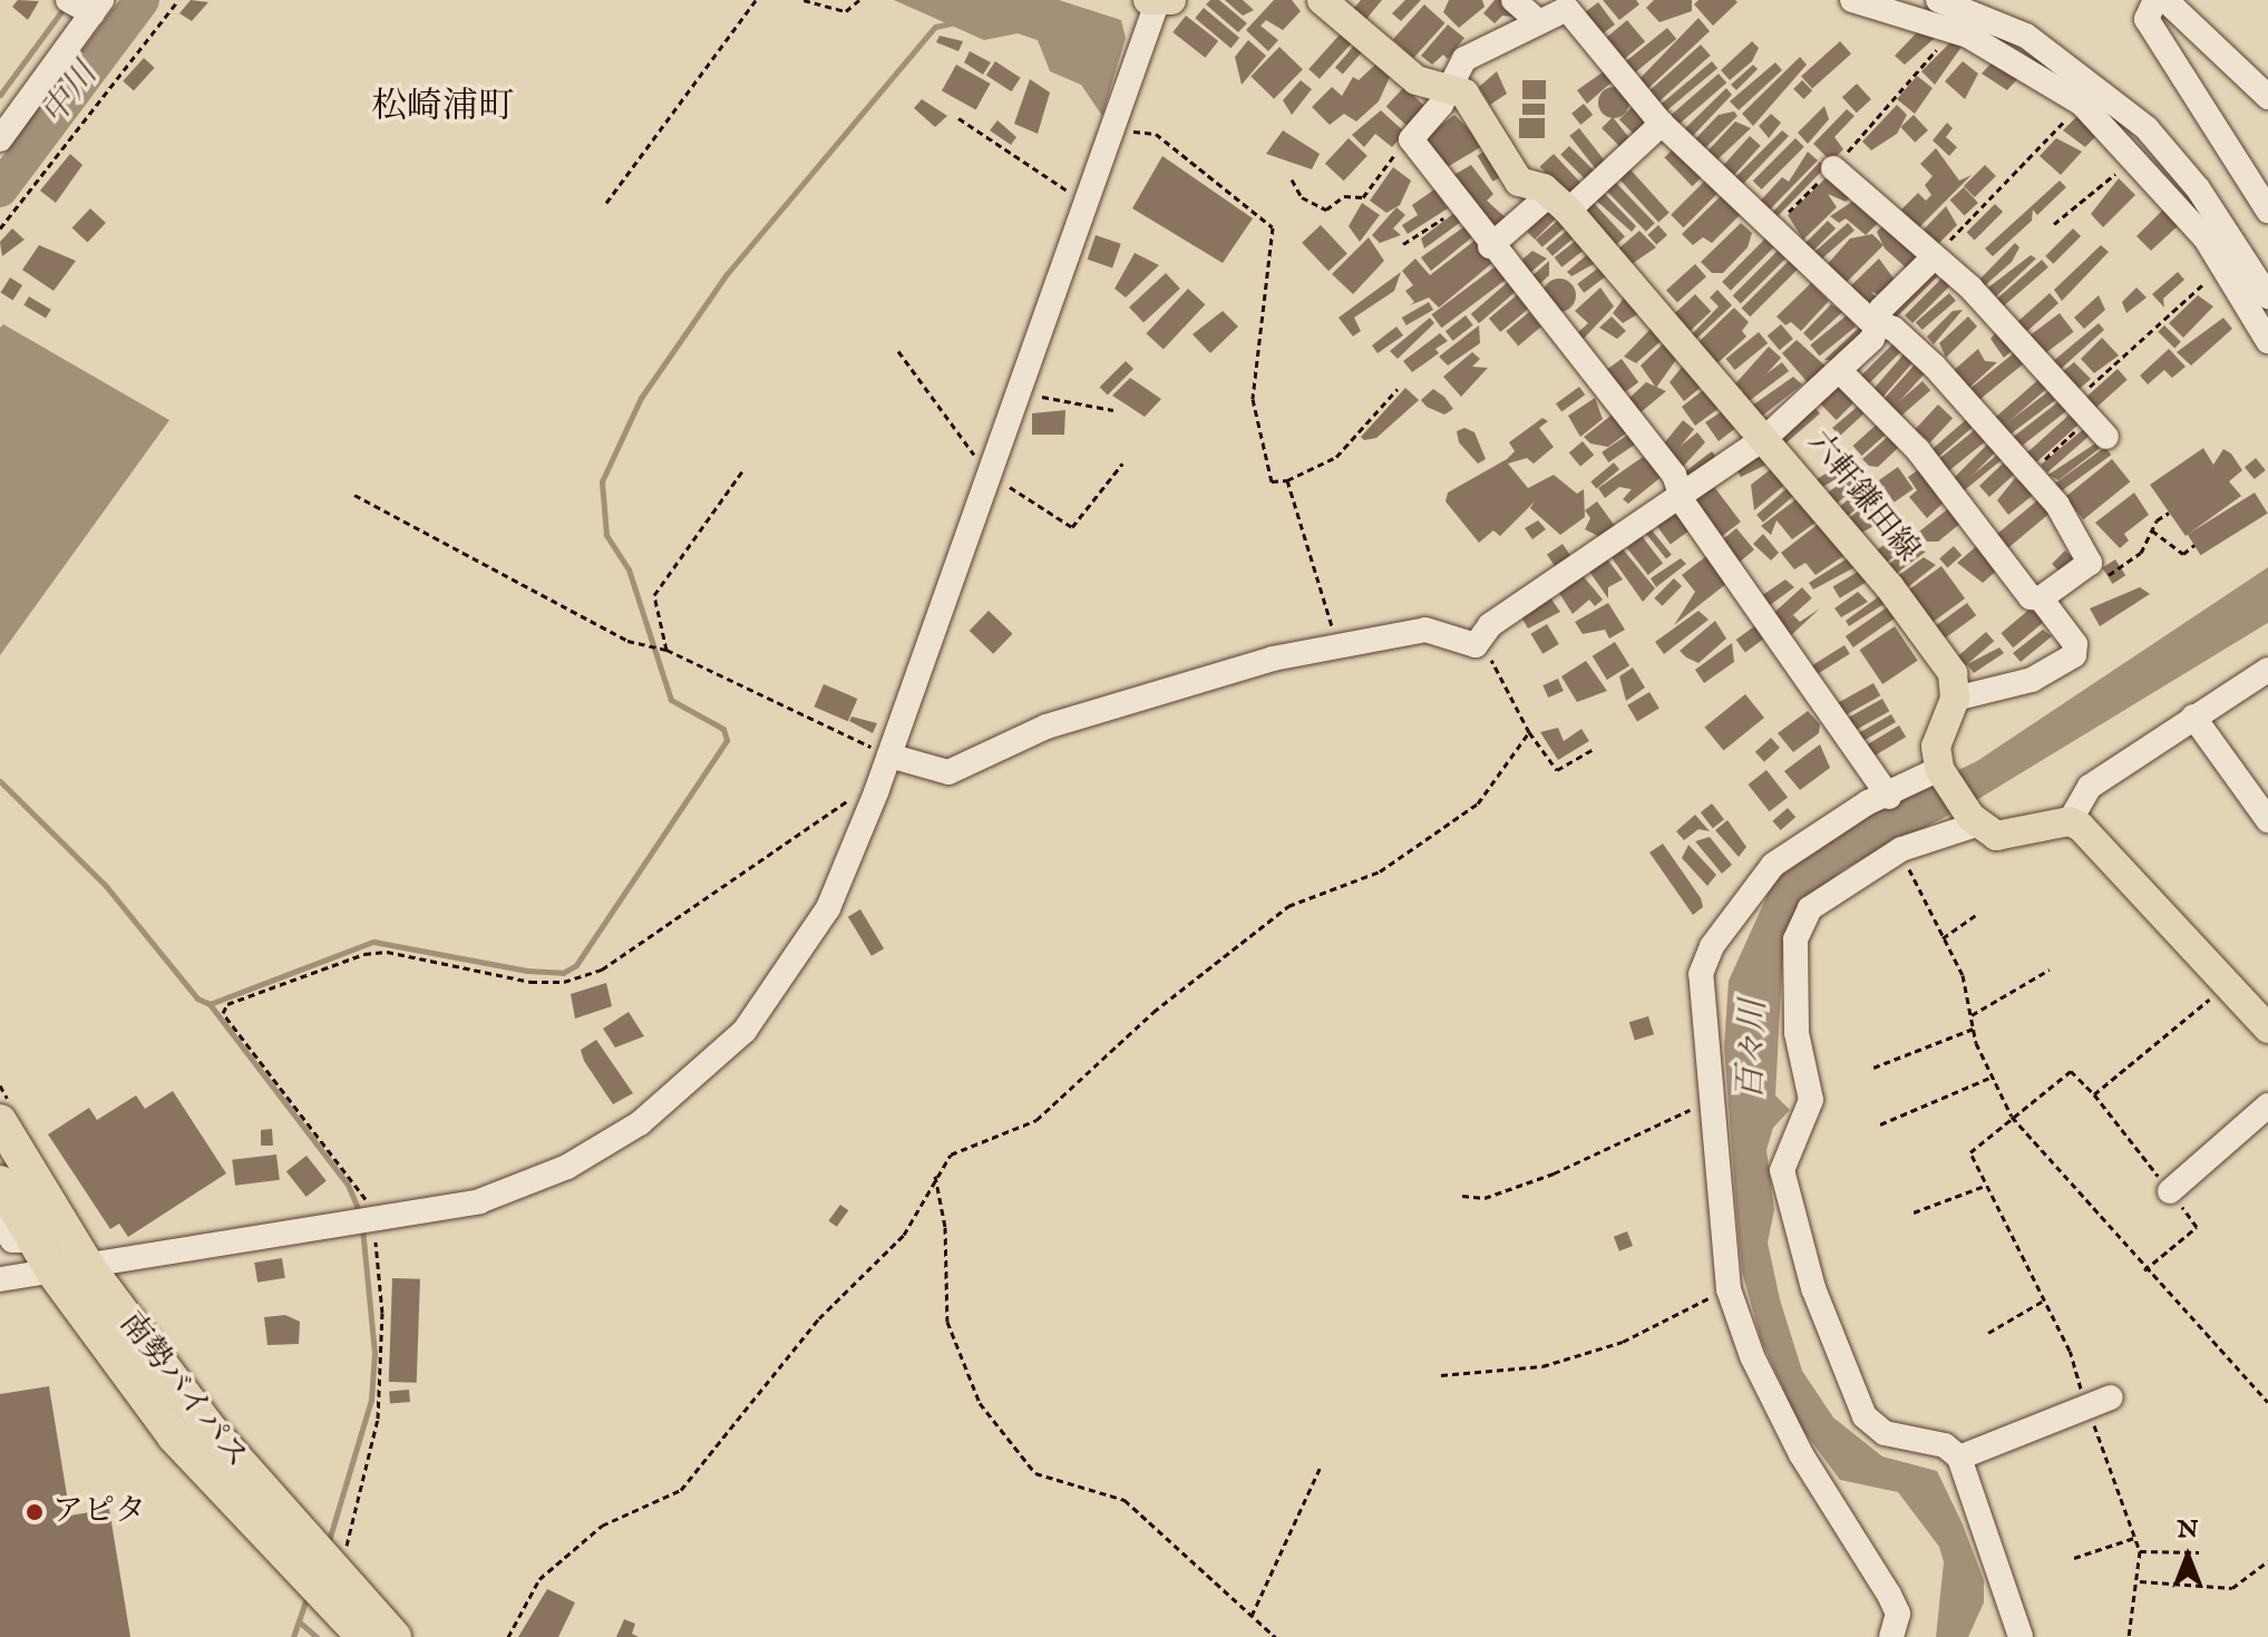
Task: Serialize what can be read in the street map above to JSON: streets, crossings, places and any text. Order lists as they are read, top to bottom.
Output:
{
  "streets": {
    "highway": ["南勢バイパス"],
    "main road": ["六軒鎌田線"]
  },
  "districts": ["松崎浦町"],
  "water": ["中川", "百々川"],
  "places": ["アピタ"],
  "north": "top"
}
